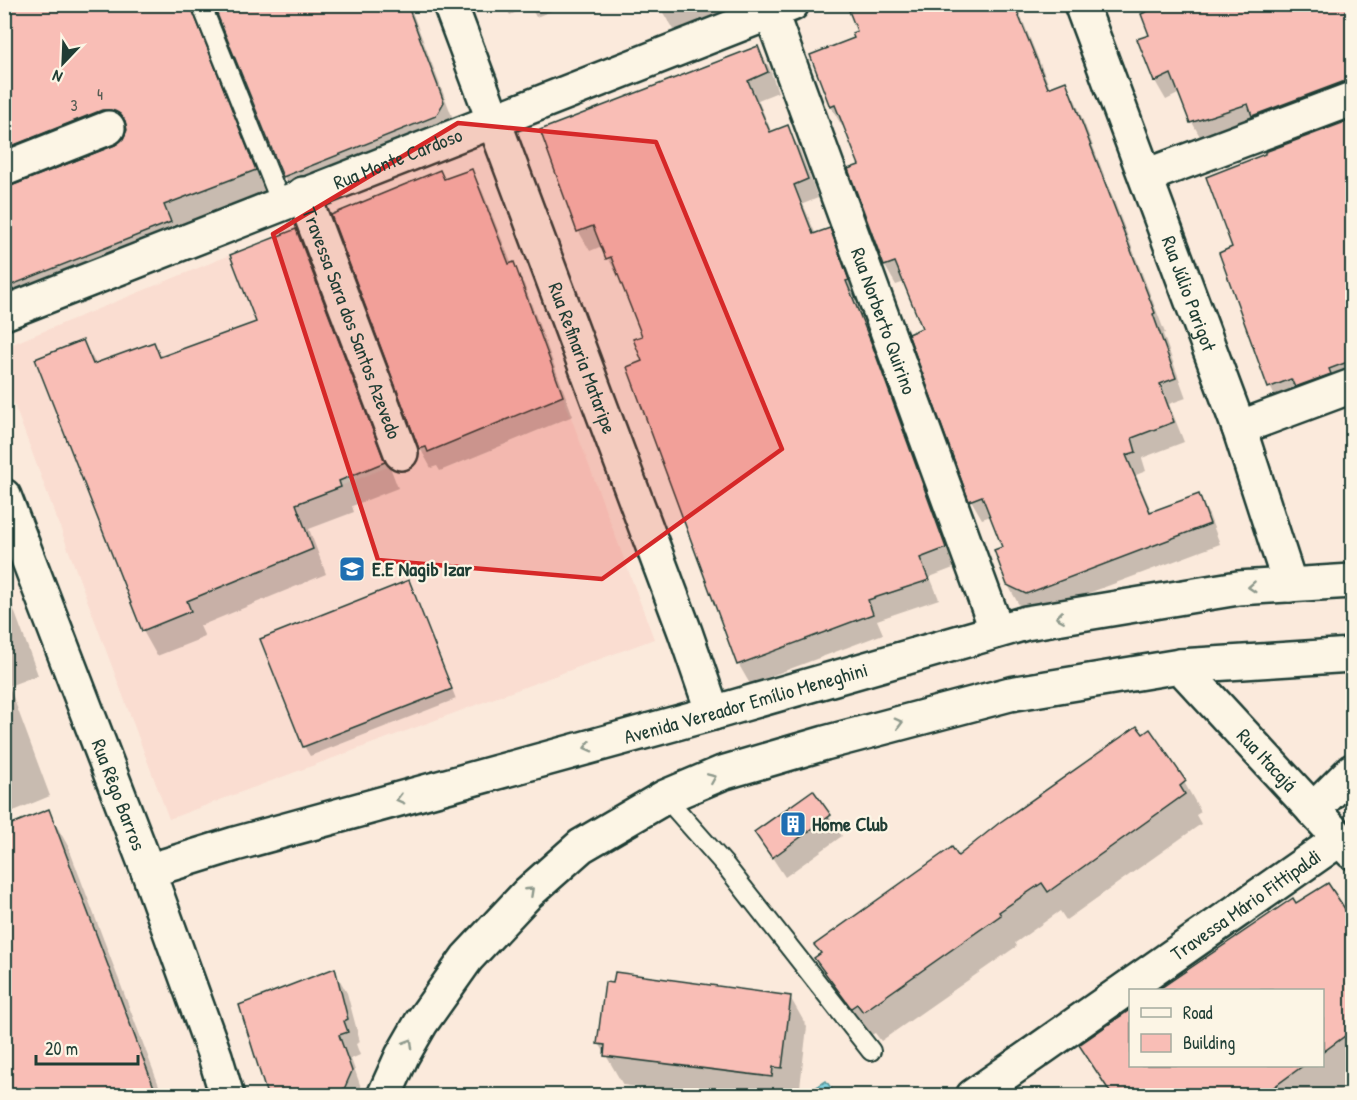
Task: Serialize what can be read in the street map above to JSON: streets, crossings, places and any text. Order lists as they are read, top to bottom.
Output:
{
  "streets": {
    "street": [
      "Rua Monte Cardoso",
      "Rua Júlio Parigot",
      "Rua Norberto Quirino",
      "Travessa Sara dos Santos Azevedo",
      "Rua Refinaria Mataripe",
      "Avenida Vereador Emílio Meneghini",
      "Rua Itacajá",
      "Rua Rêgo Barros",
      "Travessa Mário Fittipaldi"
    ]
  },
  "crossings": [
    ["Rua Monte Cardoso", "Rua Norberto Quirino"],
    ["Rua Monte Cardoso", "Travessa Sara dos Santos Azevedo"],
    ["Rua Monte Cardoso", "Rua Refinaria Mataripe"],
    ["Rua Júlio Parigot", "Avenida Vereador Emílio Meneghini"],
    ["Rua Norberto Quirino", "Avenida Vereador Emílio Meneghini"],
    ["Rua Refinaria Mataripe", "Avenida Vereador Emílio Meneghini"],
    ["Avenida Vereador Emílio Meneghini", "Rua Rêgo Barros"],
    ["Rua Itacajá", "Travessa Mário Fittipaldi"]
  ],
  "places": {
    "school or university": ["E.E Nagib Izar"],
    "building": ["Home Club"]
  },
  "house_numbers": ["4", "3"],
  "legend": ["Road", "Building"],
  "scale_bar": "20 m",
  "north": "bottom left"
}
